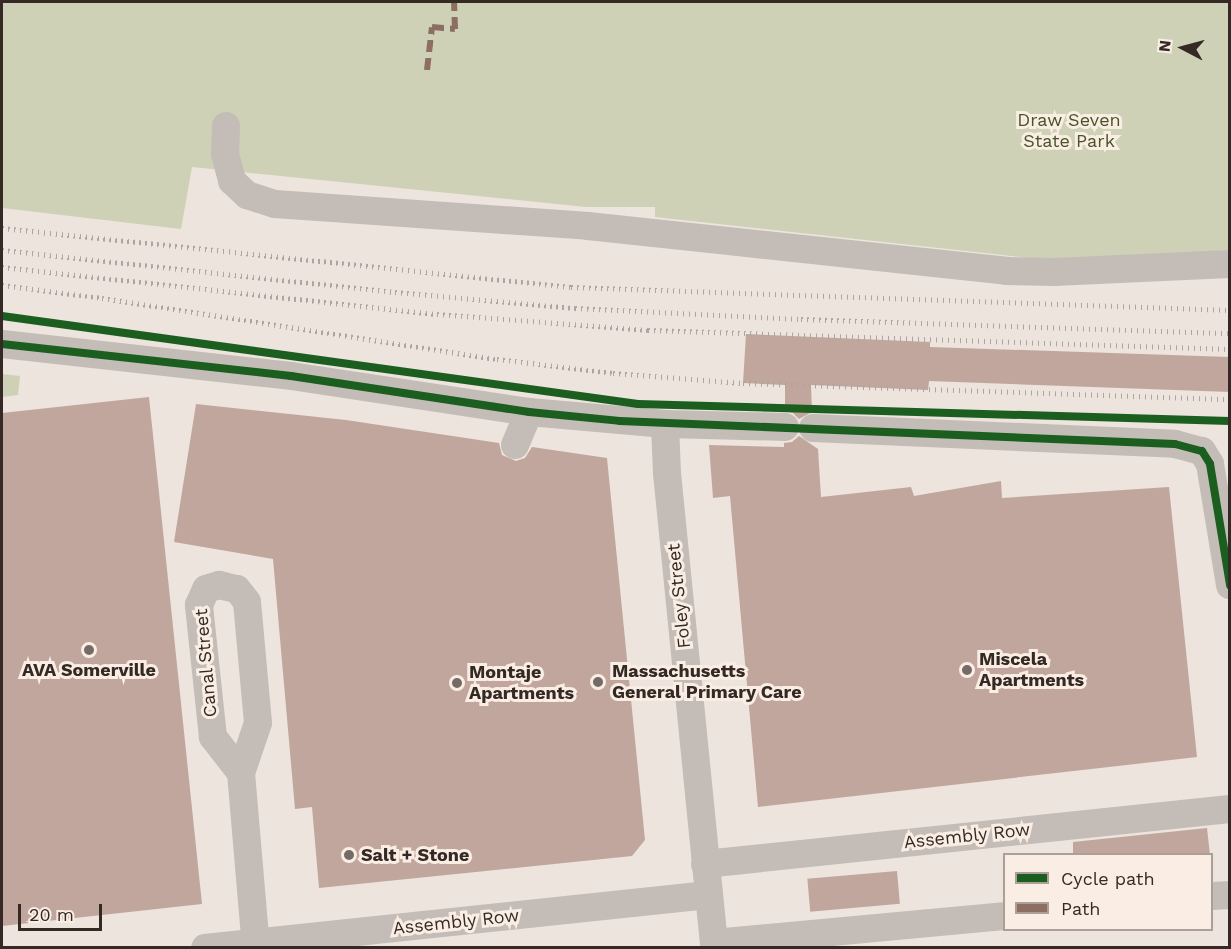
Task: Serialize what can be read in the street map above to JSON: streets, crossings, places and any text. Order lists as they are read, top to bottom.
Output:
{
  "streets": {
    "street": ["Foley Street", "Canal Street", "Assembly Row"]
  },
  "crossings": [
    ["Foley Street", "Assembly Row"],
    ["Canal Street", "Assembly Row"]
  ],
  "parks": ["Draw Seven State Park"],
  "places": [
    "AVA Somerville",
    "Miscela Apartments",
    "Massachusetts General Primary Care",
    "Montaje Apartments",
    "Salt + Stone"
  ],
  "legend": ["Cycle path", "Path"],
  "scale_bar": "20 m",
  "north": "left"
}
